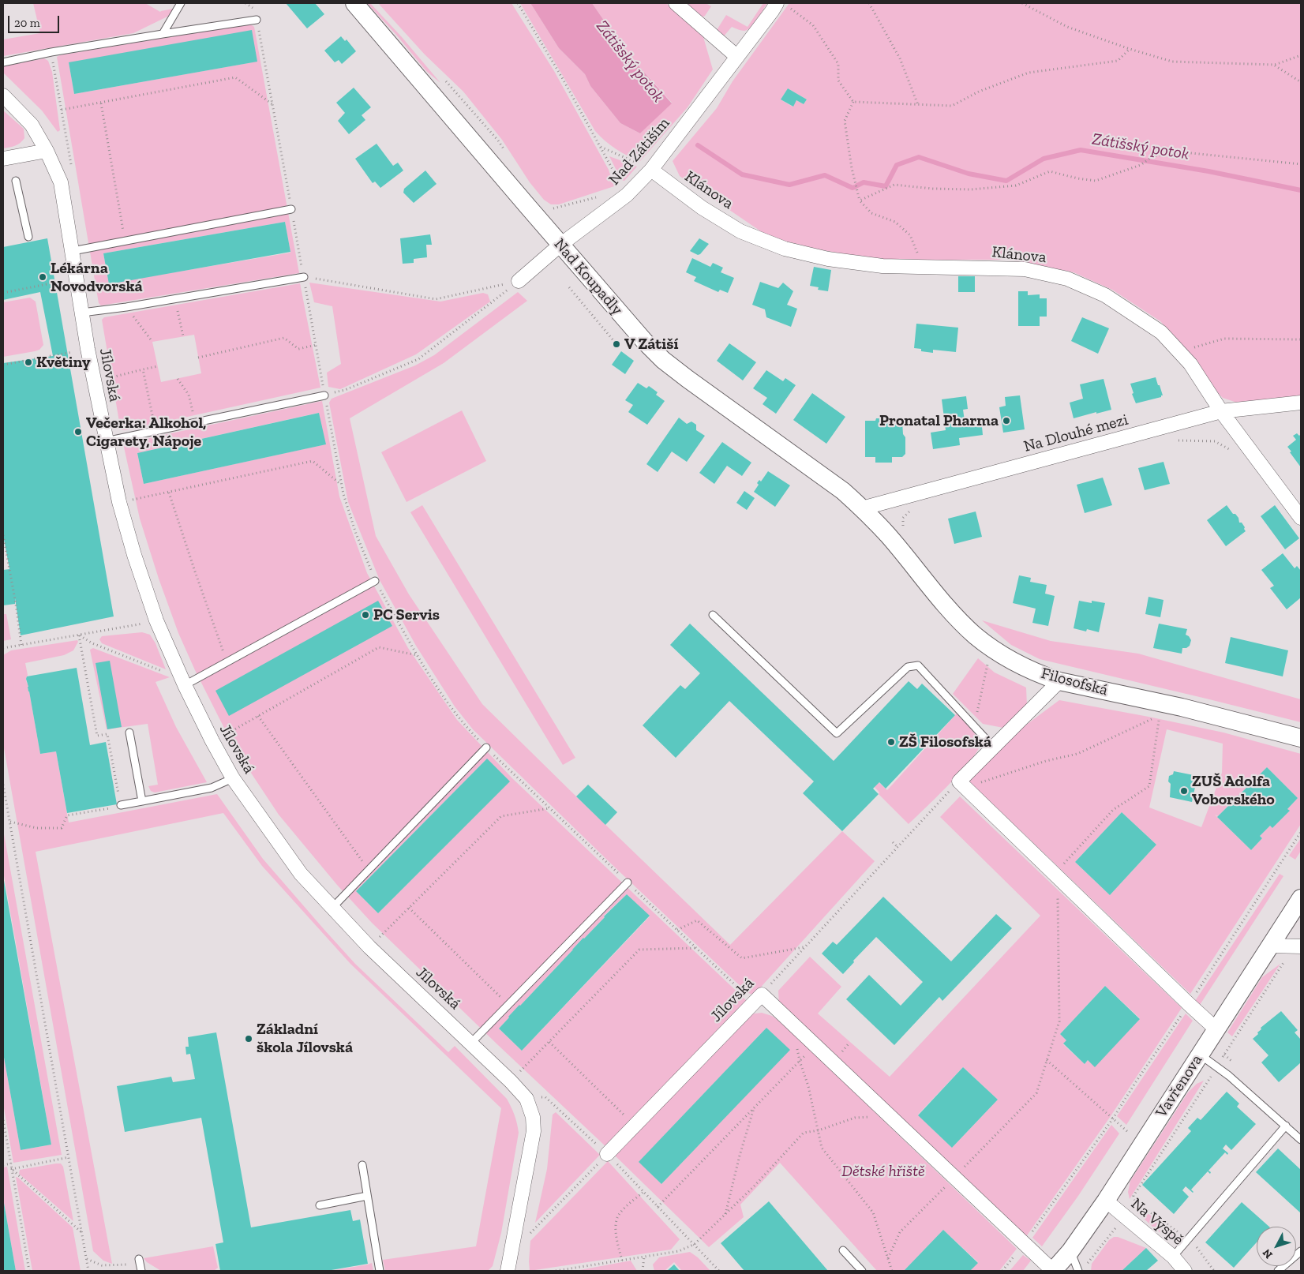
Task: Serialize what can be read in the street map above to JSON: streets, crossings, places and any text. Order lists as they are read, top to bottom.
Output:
{
  "streets": {
    "street": [
      "Nad Zátiším",
      "Klánova",
      "Nad Koupadly",
      "Jílovská",
      "Na Dlouhé mezi",
      "Filosofská",
      "Vavřenova",
      "Na Výspě"
    ]
  },
  "crossings": [
    ["Nad Zátiším", "Klánova"],
    ["Nad Zátiším", "Nad Koupadly"],
    ["Klánova", "Na Dlouhé mezi"],
    ["Nad Koupadly", "Na Dlouhé mezi"],
    ["Nad Koupadly", "Filosofská"],
    ["Na Dlouhé mezi", "Filosofská"],
    ["Vavřenova", "Na Výspě"]
  ],
  "water": ["Zátišský potok"],
  "parks": ["Dětské hřiště"],
  "places": [
    "Lékárna Novodvorská",
    "V Zátiší",
    "Květiny",
    "Pronatal Pharma",
    "Večerka: Alkohol, Cigarety, Nápoje",
    "PC Servis",
    "ZŠ Filosofská",
    "ZUŠ Adolfa Voborského",
    "Základní škola Jílovská"
  ],
  "scale_bar": "20 m",
  "north": "bottom left"
}
